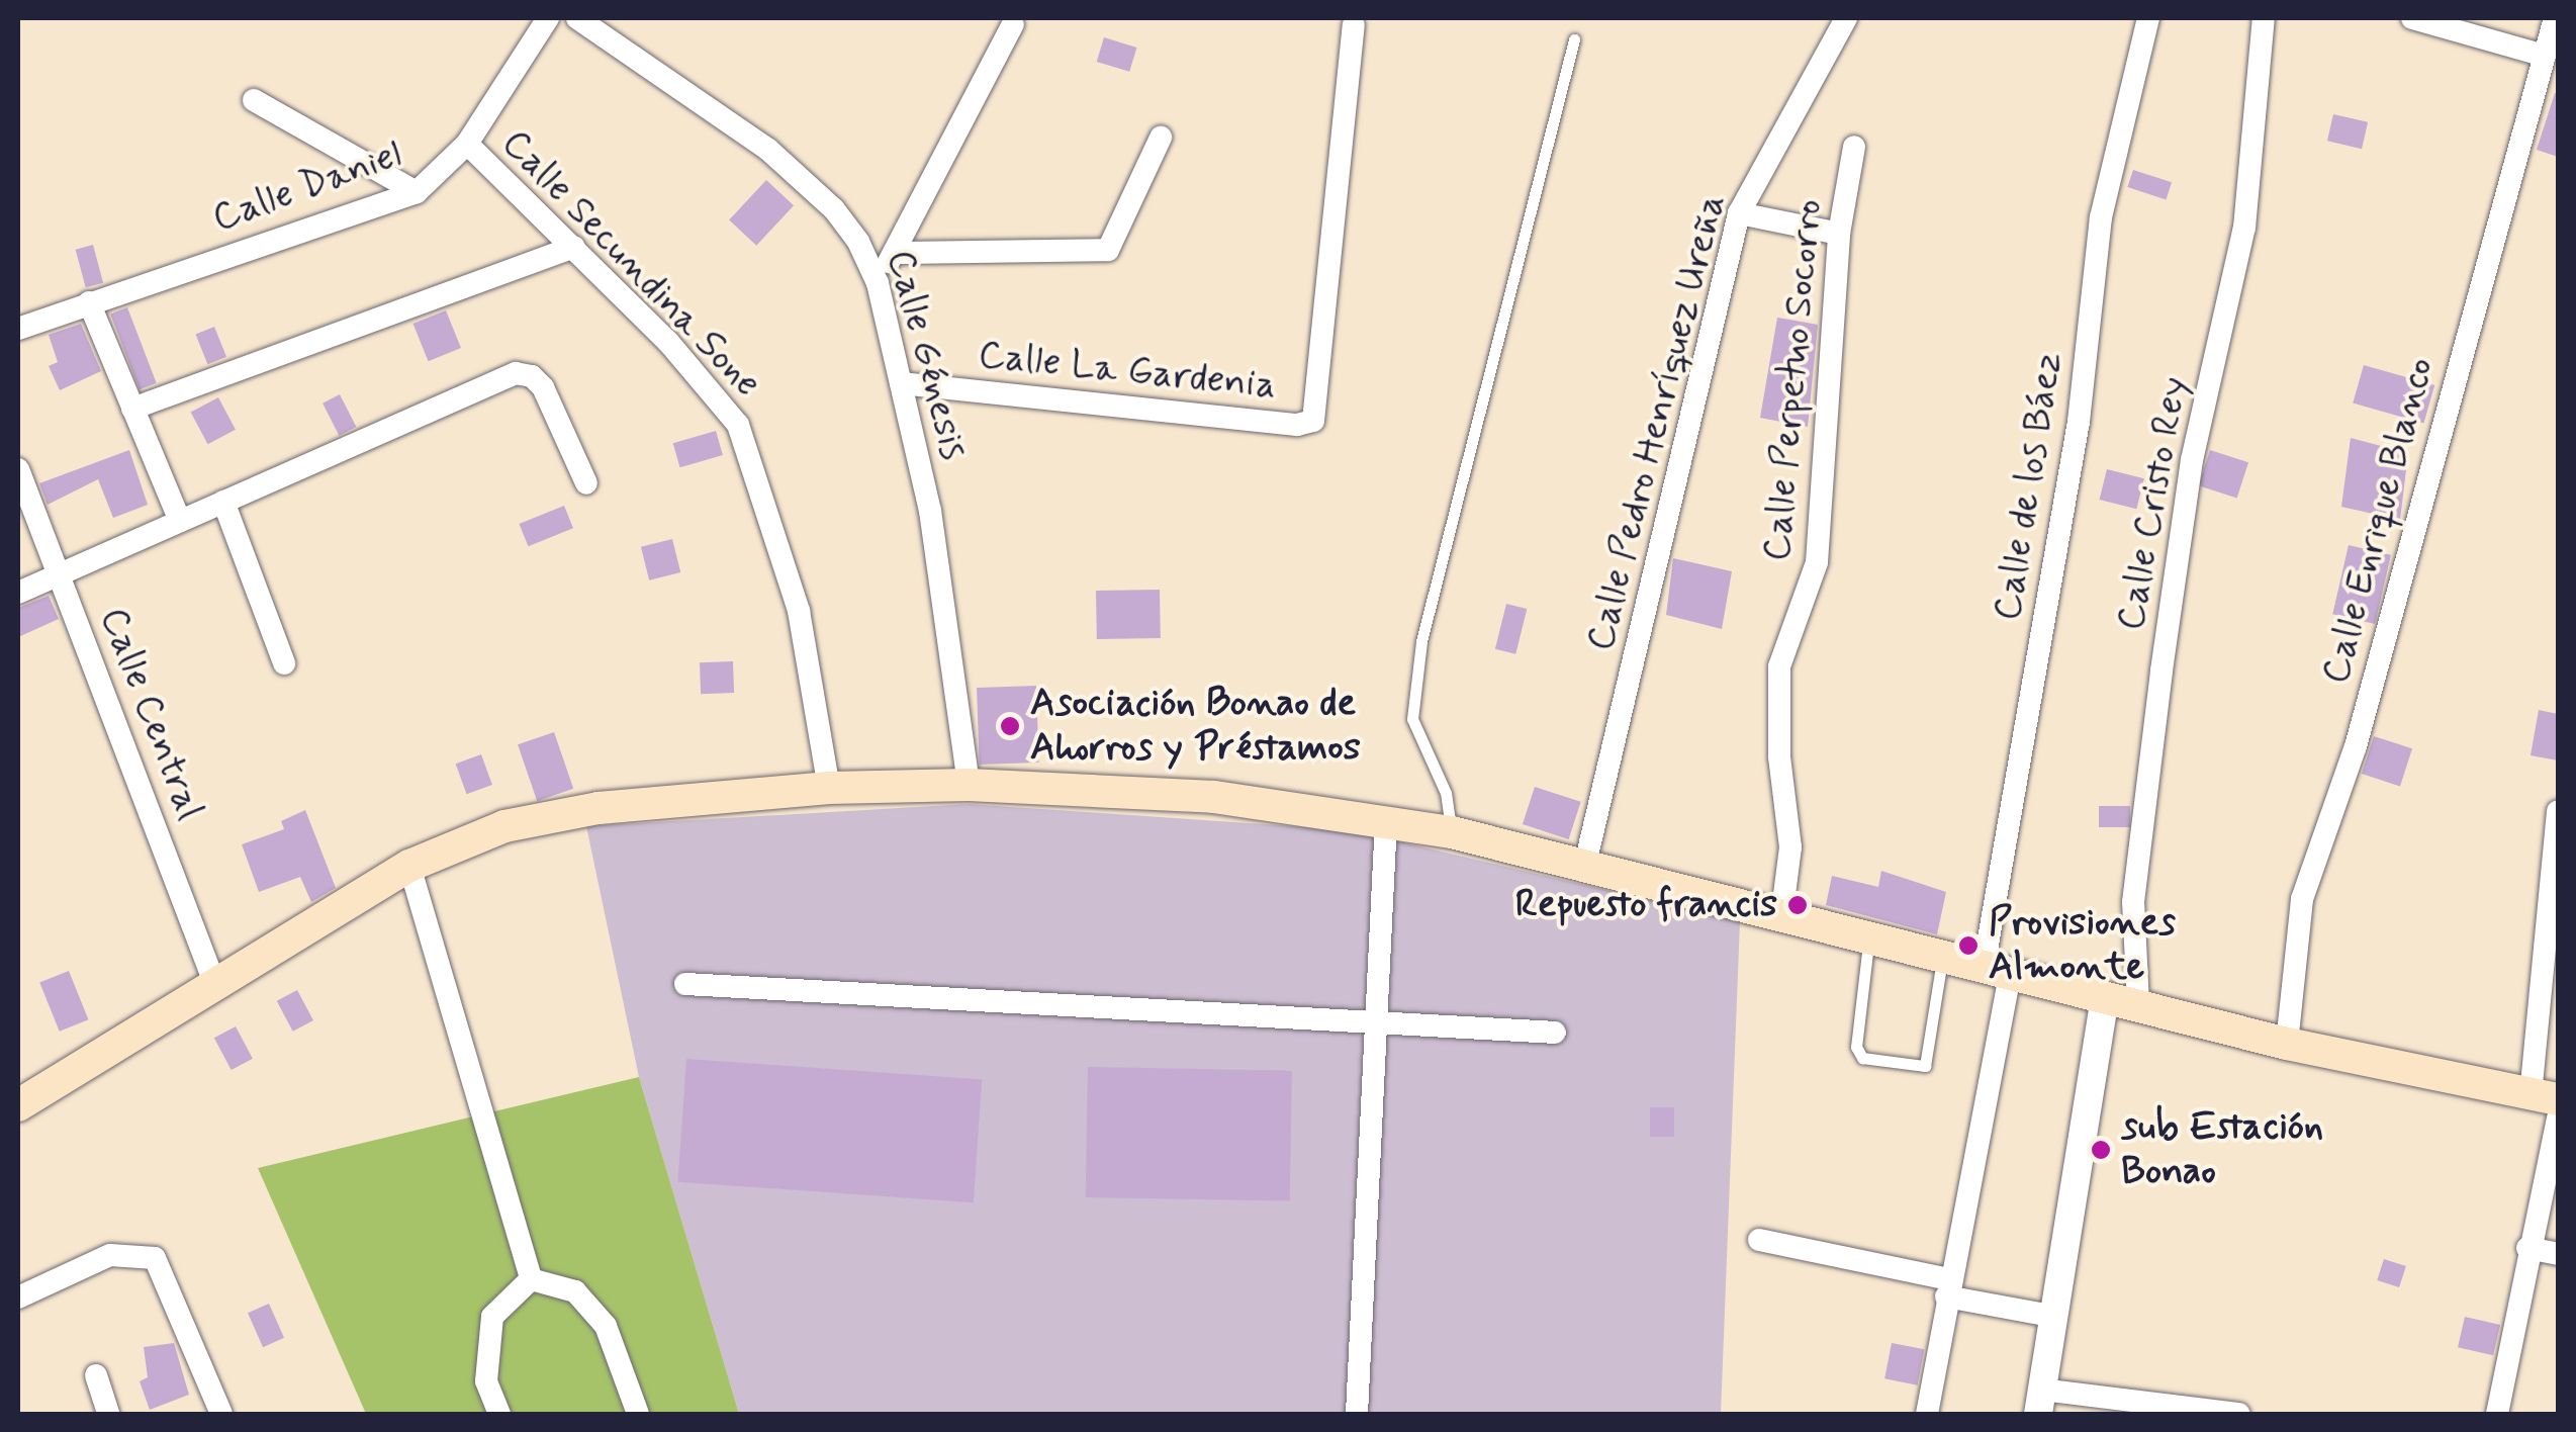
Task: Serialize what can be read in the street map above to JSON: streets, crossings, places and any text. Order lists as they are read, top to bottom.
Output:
{
  "streets": {
    "street": [
      "Calle Daniel",
      "Calle Secundina Sone",
      "Calle Génesis",
      "Calle La Gardenia",
      "Calle Perpetuo Socorro",
      "Calle Pedro Henríquez Ureña",
      "Calle de los Báez",
      "Calle Cristo Rey",
      "Calle Enrique Blanco",
      "Calle Central"
    ]
  },
  "crossings": [
    ["Calle Daniel", "Calle Secundina Sone"],
    ["Calle Génesis", "Calle La Gardenia"]
  ],
  "places": [
    "Asociación Bonao de Ahorros y Préstamos",
    "Repuesto francis",
    "Provisiones Almonte",
    "sub Estación Bonao"
  ]
}
